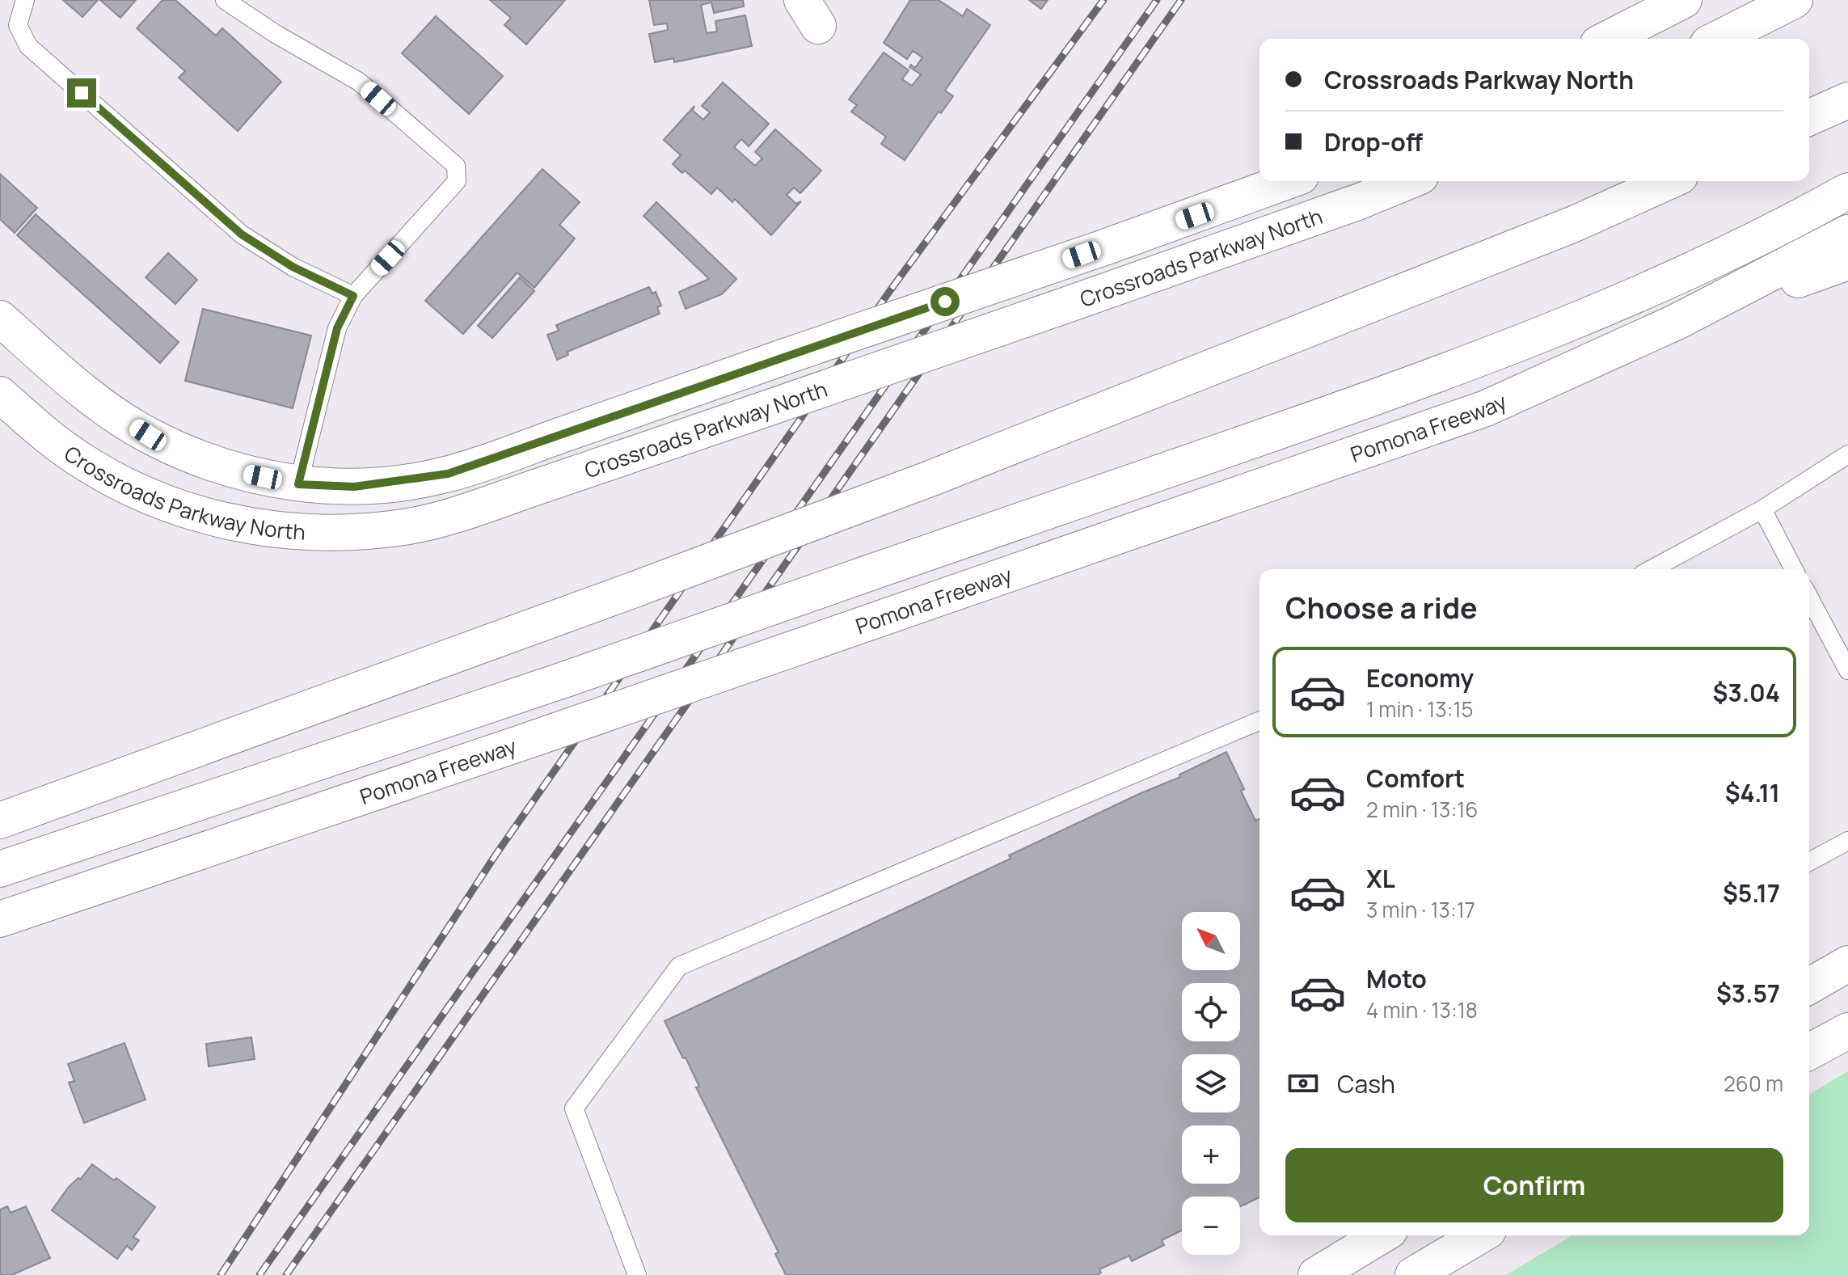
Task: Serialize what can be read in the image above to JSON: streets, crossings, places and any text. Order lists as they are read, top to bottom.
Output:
{
  "streets": {
    "main road": ["Crossroads Parkway North", "Pomona Freeway"]
  },
  "north": "top left",
  "page": {
    "banner": ["Crossroads Parkway North", "Drop-off"],
    "heading": "Choose a ride",
    "list": [
      {
        "name": "Economy",
        "note": "1 min · 13:15",
        "value": "$3.04"
      },
      {
        "name": "Comfort",
        "note": "2 min · 13:16",
        "value": "$4.11"
      },
      {
        "name": "XL",
        "note": "3 min · 13:17",
        "value": "$5.17"
      },
      {
        "name": "Moto",
        "note": "4 min · 13:18",
        "value": "$3.57"
      }
    ],
    "map_buttons": ["+", "−"],
    "pay": ["Cash", "260 m"],
    "buttons": "Confirm"
  }
}
